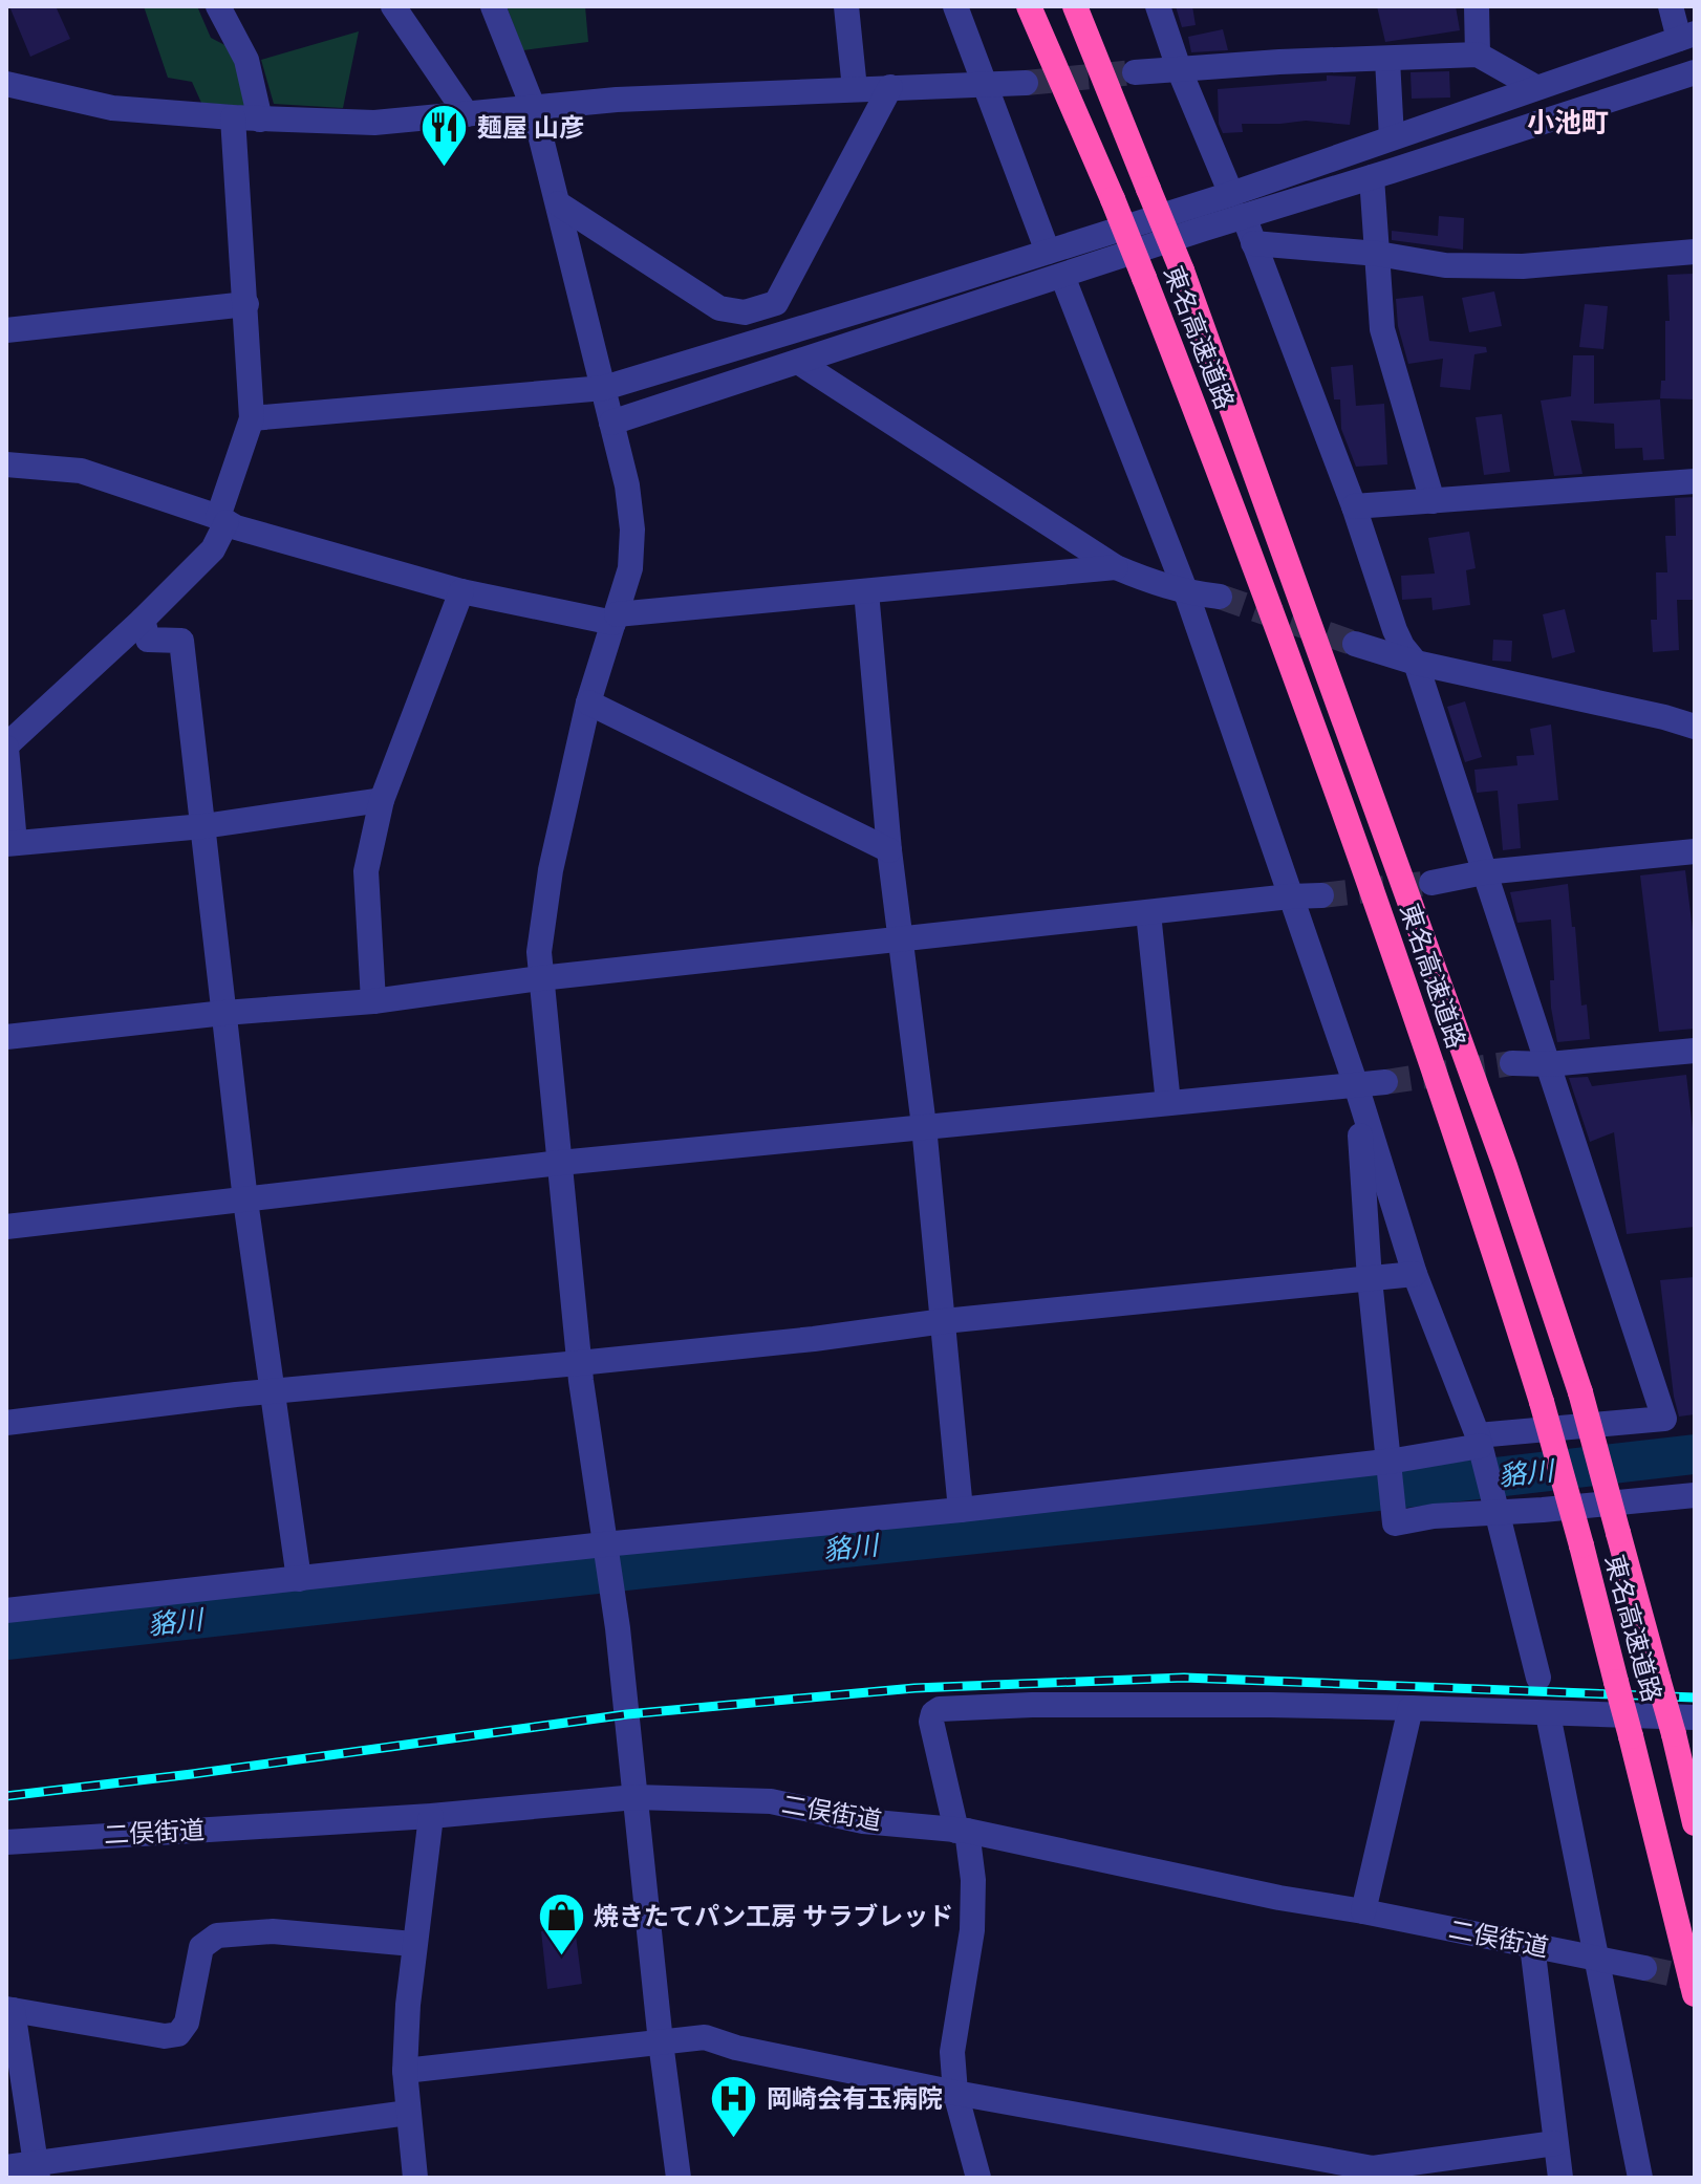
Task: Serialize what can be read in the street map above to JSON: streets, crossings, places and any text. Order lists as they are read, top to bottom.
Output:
{
  "streets": {
    "highway": ["東名高速道路"],
    "street": ["二俣街道"]
  },
  "districts": ["小池町"],
  "water": ["貉川"],
  "places": {
    "restaurant": ["麺屋 山彦"],
    "shop": ["焼きたてパン工房 サラブレッド"],
    "hospital": ["岡崎会有玉病院"]
  }
}
